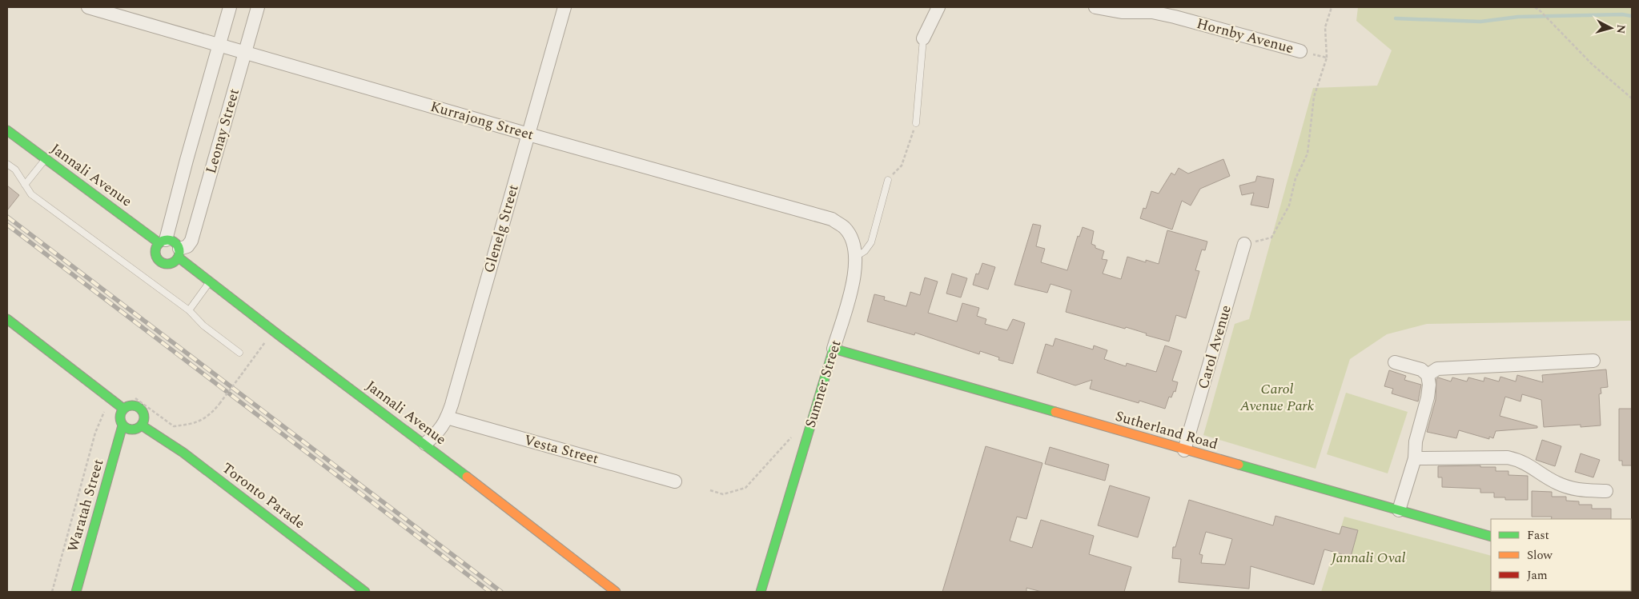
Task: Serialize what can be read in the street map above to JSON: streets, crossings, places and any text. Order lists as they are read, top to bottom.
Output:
{
  "streets": {
    "street": [
      "Hornby Avenue",
      "Kurrajong Street",
      "Leonay Street",
      "Jannali Avenue",
      "Glenelg Street",
      "Carol Avenue",
      "Sumner Street",
      "Sutherland Road",
      "Vesta Street",
      "Toronto Parade",
      "Waratah Street"
    ]
  },
  "crossings": [
    ["Kurrajong Street", "Leonay Street"],
    ["Kurrajong Street", "Glenelg Street"],
    ["Kurrajong Street", "Sumner Street"],
    ["Leonay Street", "Jannali Avenue"],
    ["Jannali Avenue", "Glenelg Street"],
    ["Glenelg Street", "Vesta Street"],
    ["Carol Avenue", "Sutherland Road"],
    ["Sumner Street", "Sutherland Road"],
    ["Toronto Parade", "Waratah Street"]
  ],
  "parks": ["Carol Avenue Park", "Jannali Oval"],
  "legend": ["Fast", "Slow", "Jam"],
  "north": "right"
}
